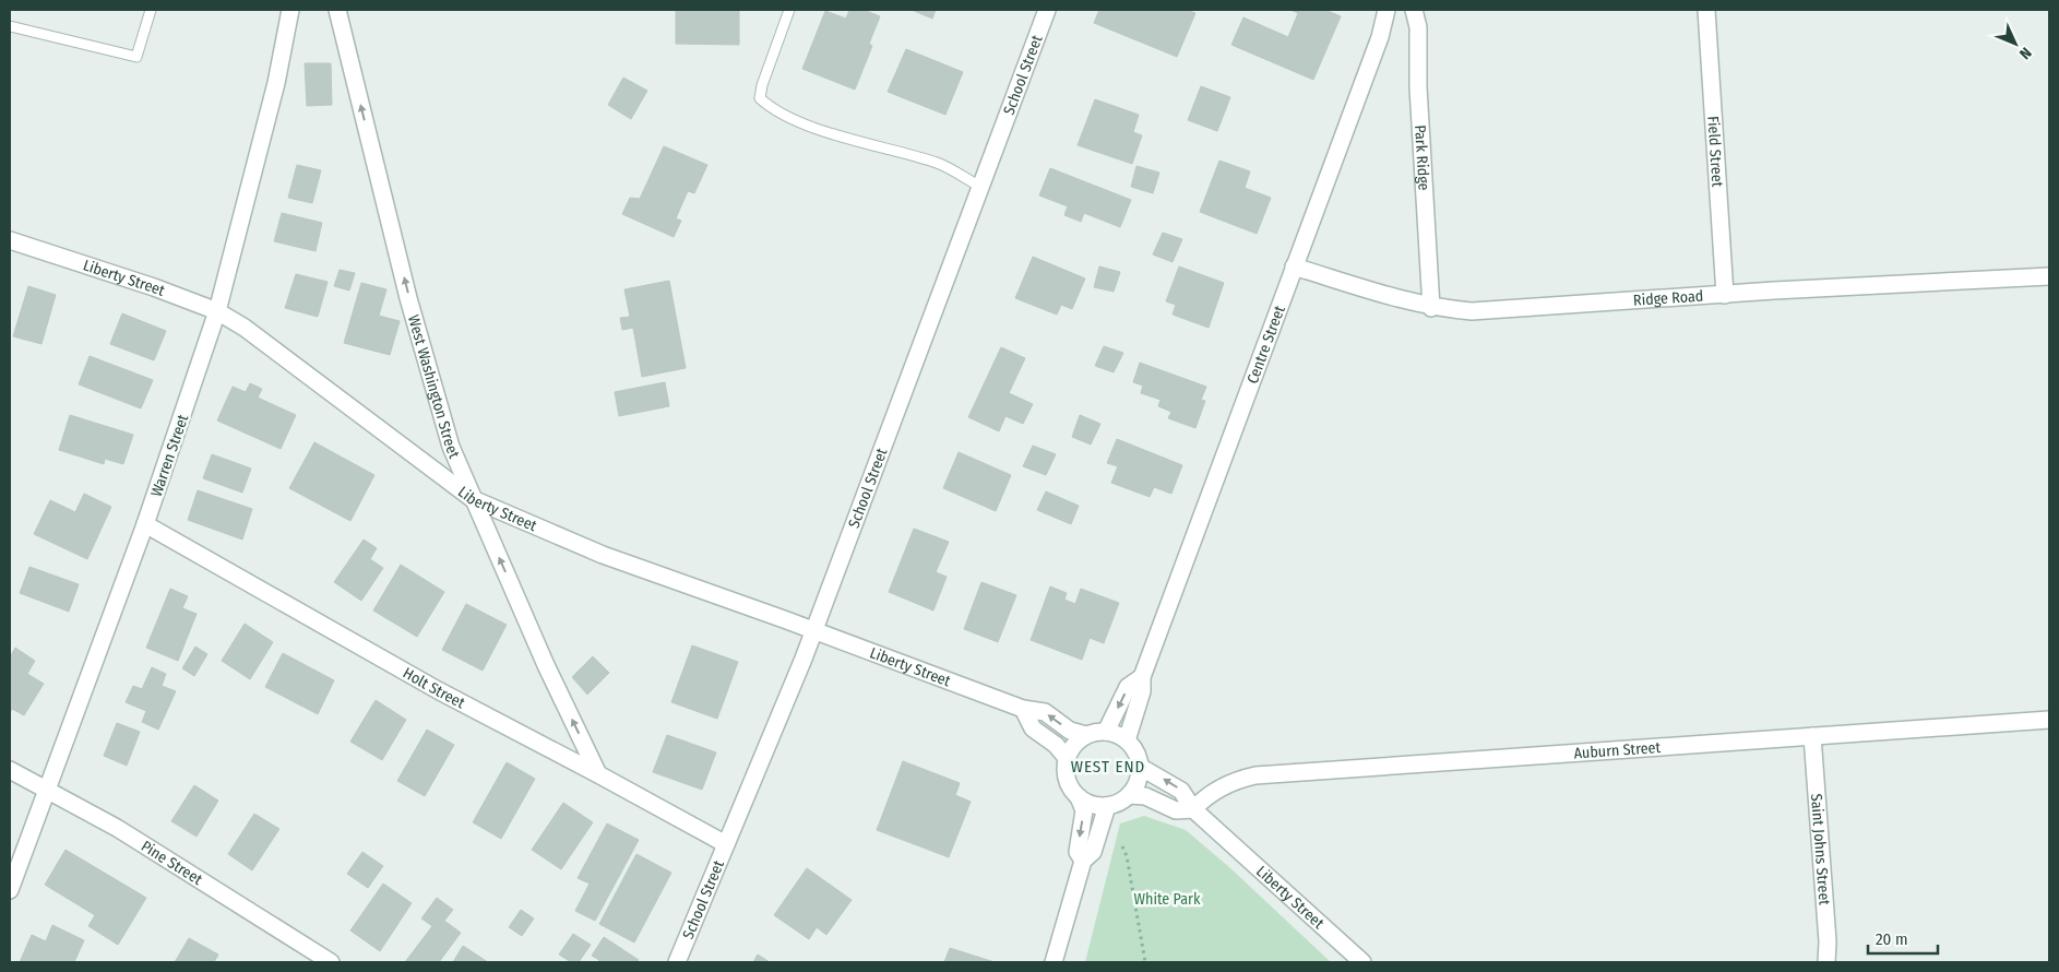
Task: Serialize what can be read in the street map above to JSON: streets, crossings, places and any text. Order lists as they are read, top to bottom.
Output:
{
  "streets": {
    "street": [
      "School Street",
      "Field Street",
      "Park Ridge",
      "Liberty Street",
      "Ridge Road",
      "Centre Street",
      "West Washington Street",
      "Warren Street",
      "Holt Street",
      "Auburn Street",
      "Saint Johns Street",
      "Pine Street"
    ]
  },
  "crossings": [
    ["School Street", "Liberty Street"],
    ["School Street", "Holt Street"],
    ["Field Street", "Ridge Road"],
    ["Park Ridge", "Ridge Road"],
    ["Liberty Street", "Centre Street"],
    ["Liberty Street", "West Washington Street"],
    ["Liberty Street", "Warren Street"],
    ["Liberty Street", "Auburn Street"],
    ["Ridge Road", "Centre Street"],
    ["West Washington Street", "Holt Street"],
    ["Warren Street", "Holt Street"],
    ["Warren Street", "Pine Street"],
    ["Auburn Street", "Saint Johns Street"]
  ],
  "one_way": ["West Washington Street"],
  "districts": ["WEST END"],
  "parks": ["White Park"],
  "scale_bar": "20 m",
  "north": "bottom right"
}
